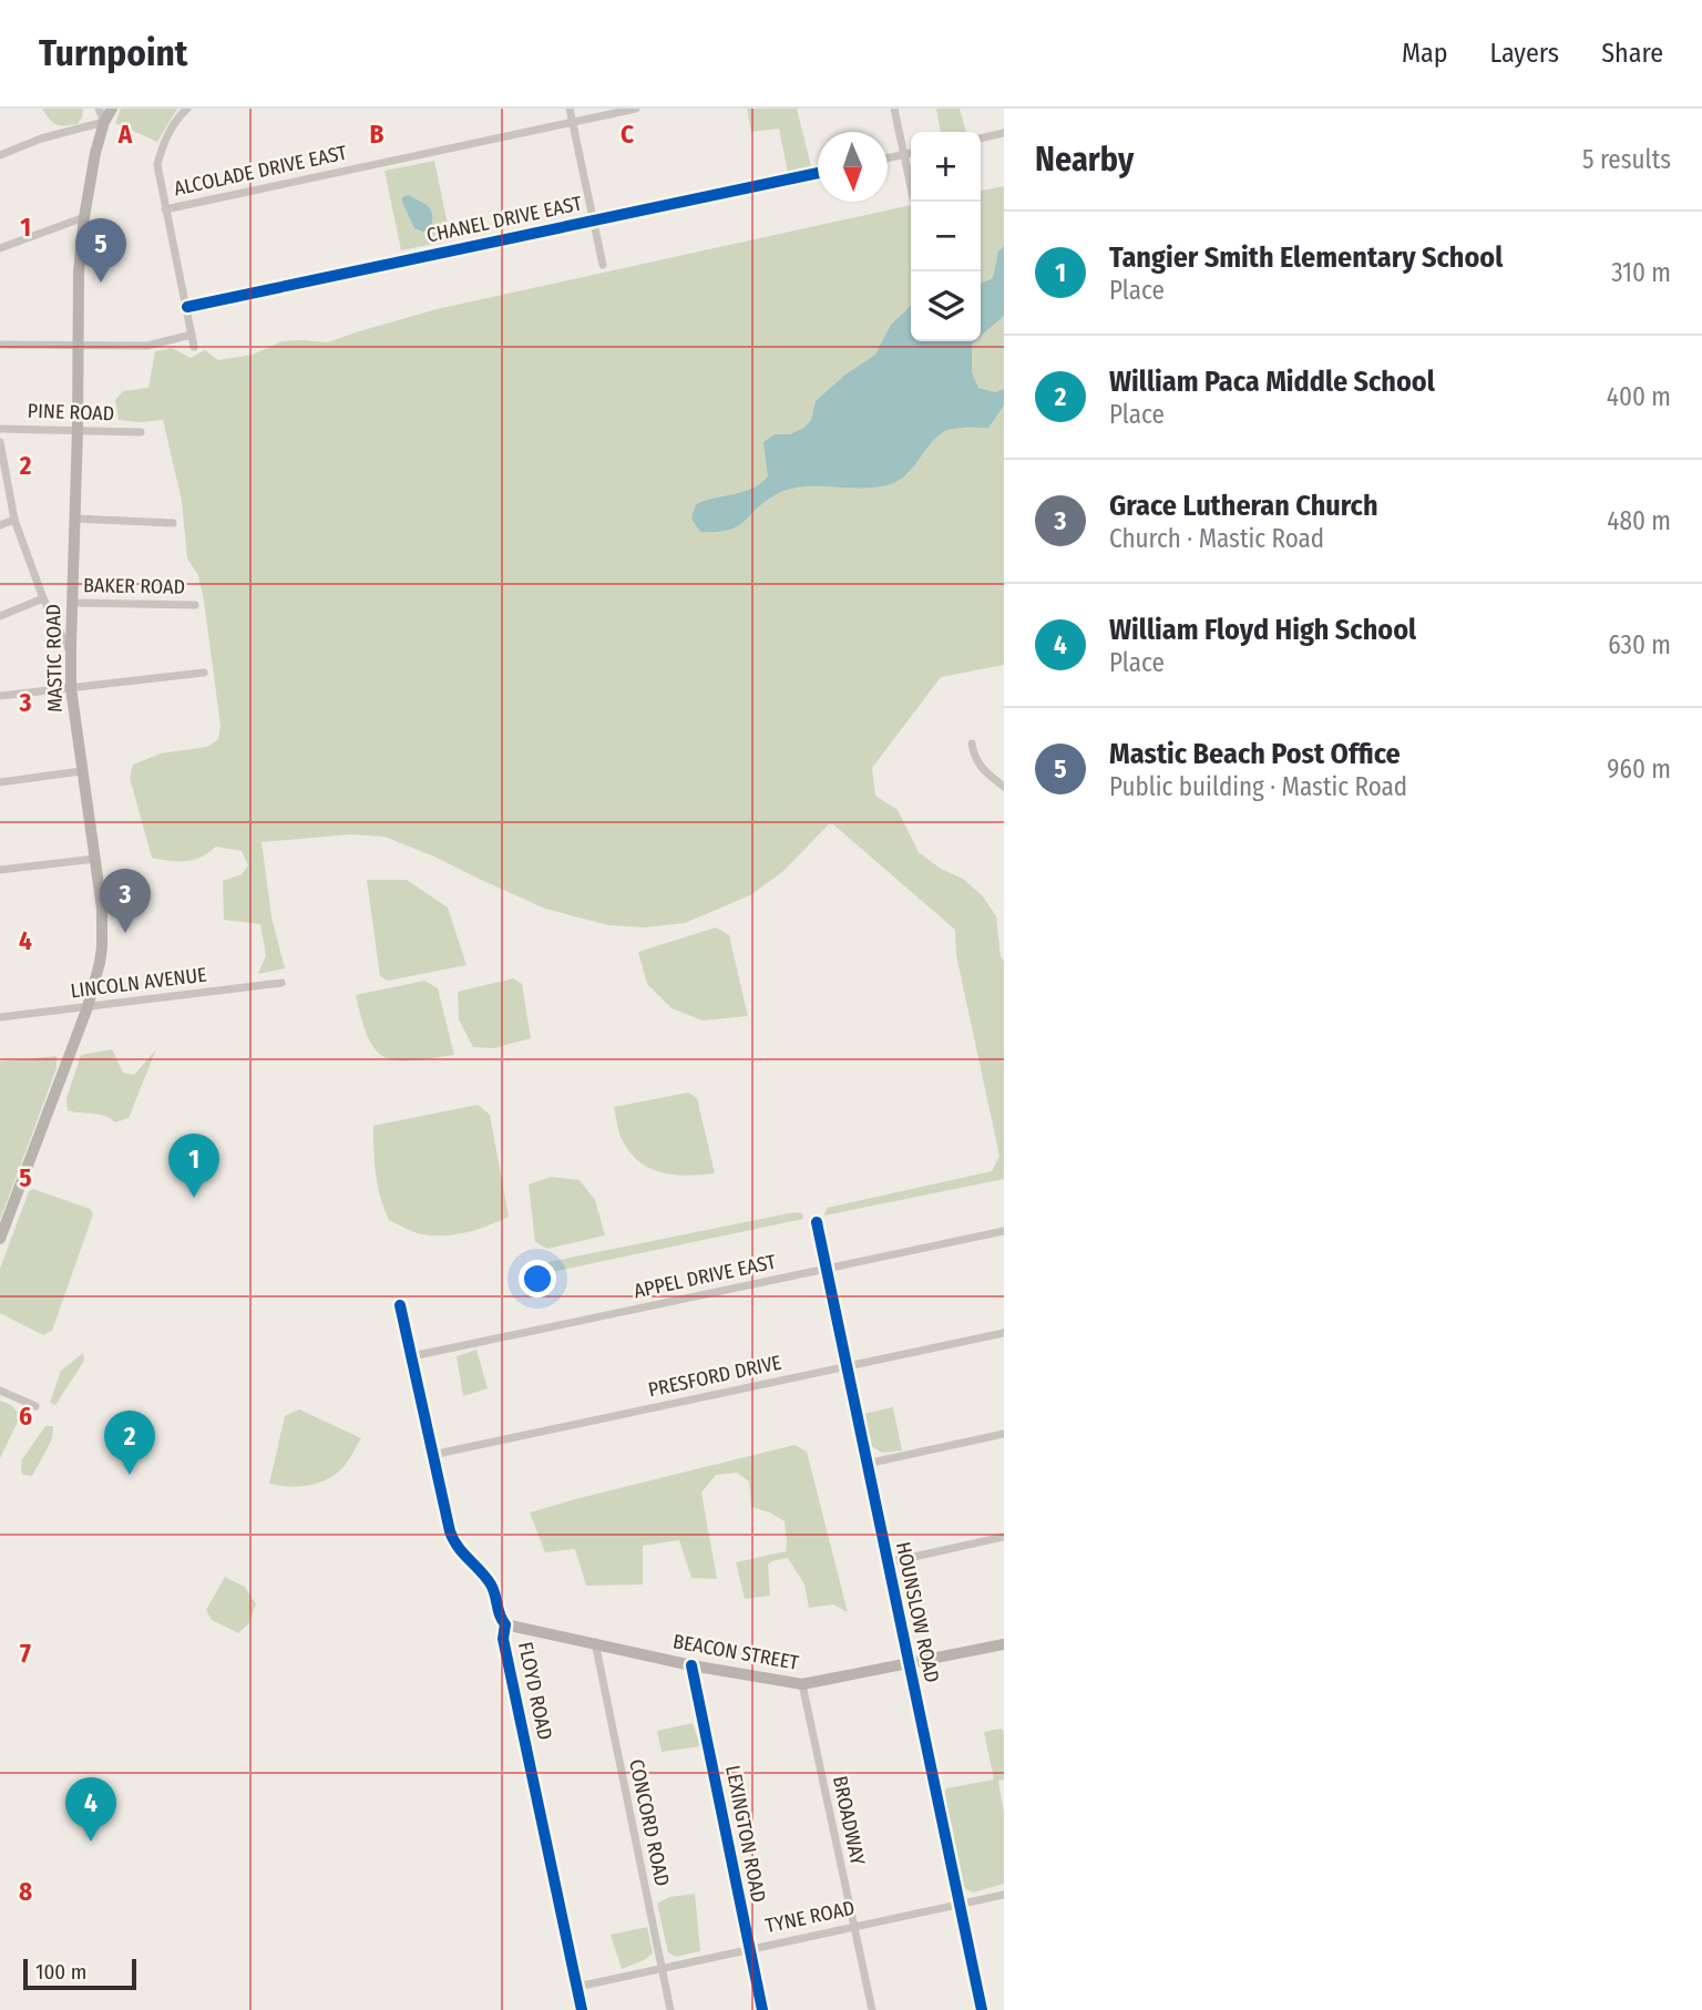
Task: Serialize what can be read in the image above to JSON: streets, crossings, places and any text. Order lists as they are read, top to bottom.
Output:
{
  "streets": {
    "main road": ["MASTIC ROAD", "BEACON STREET"],
    "street": [
      "ALCOLADE DRIVE EAST",
      "CHANEL DRIVE EAST",
      "PINE ROAD",
      "BAKER ROAD",
      "LINCOLN AVENUE",
      "APPEL DRIVE EAST",
      "PRESFORD DRIVE",
      "HOUNSLOW ROAD",
      "FLOYD ROAD",
      "BROADWAY",
      "CONCORD ROAD",
      "LEXINGTON ROAD",
      "TYNE ROAD"
    ]
  },
  "crossings": [
    ["PINE ROAD", "MASTIC ROAD"],
    ["BAKER ROAD", "MASTIC ROAD"],
    ["MASTIC ROAD", "LINCOLN AVENUE"],
    ["APPEL DRIVE EAST", "HOUNSLOW ROAD"],
    ["APPEL DRIVE EAST", "FLOYD ROAD"],
    ["PRESFORD DRIVE", "HOUNSLOW ROAD"],
    ["PRESFORD DRIVE", "FLOYD ROAD"],
    ["HOUNSLOW ROAD", "BEACON STREET"],
    ["HOUNSLOW ROAD", "TYNE ROAD"],
    ["BEACON STREET", "FLOYD ROAD"],
    ["BEACON STREET", "BROADWAY"],
    ["BEACON STREET", "CONCORD ROAD"],
    ["BEACON STREET", "LEXINGTON ROAD"],
    ["FLOYD ROAD", "TYNE ROAD"],
    ["BROADWAY", "TYNE ROAD"],
    ["CONCORD ROAD", "TYNE ROAD"],
    ["LEXINGTON ROAD", "TYNE ROAD"]
  ],
  "scale_bar": "100 m",
  "north": "bottom",
  "page": {
    "header": "Turnpoint",
    "nav": ["Map", "Layers", "Share"],
    "heading": ["Nearby", "5 results"],
    "map_buttons": ["+", "−"],
    "list": [
      {
        "mark": "1",
        "name": "Tangier Smith Elementary School",
        "note": "Place",
        "value": "310 m"
      },
      {
        "mark": "2",
        "name": "William Paca Middle School",
        "note": "Place",
        "value": "400 m"
      },
      {
        "mark": "3",
        "name": "Grace Lutheran Church",
        "note": "Church · Mastic Road",
        "value": "480 m"
      },
      {
        "mark": "4",
        "name": "William Floyd High School",
        "note": "Place",
        "value": "630 m"
      },
      {
        "mark": "5",
        "name": "Mastic Beach Post Office",
        "note": "Public building · Mastic Road",
        "value": "960 m"
      }
    ],
    "pins": [
      "5",
      "3",
      "1",
      "2",
      "4"
    ],
    "scale": "100 m"
  },
  "grid": {
    "columns": ["A", "B", "C"],
    "rows": [
      "1",
      "2",
      "3",
      "4",
      "5",
      "6",
      "7",
      "8"
    ]
  }
}
